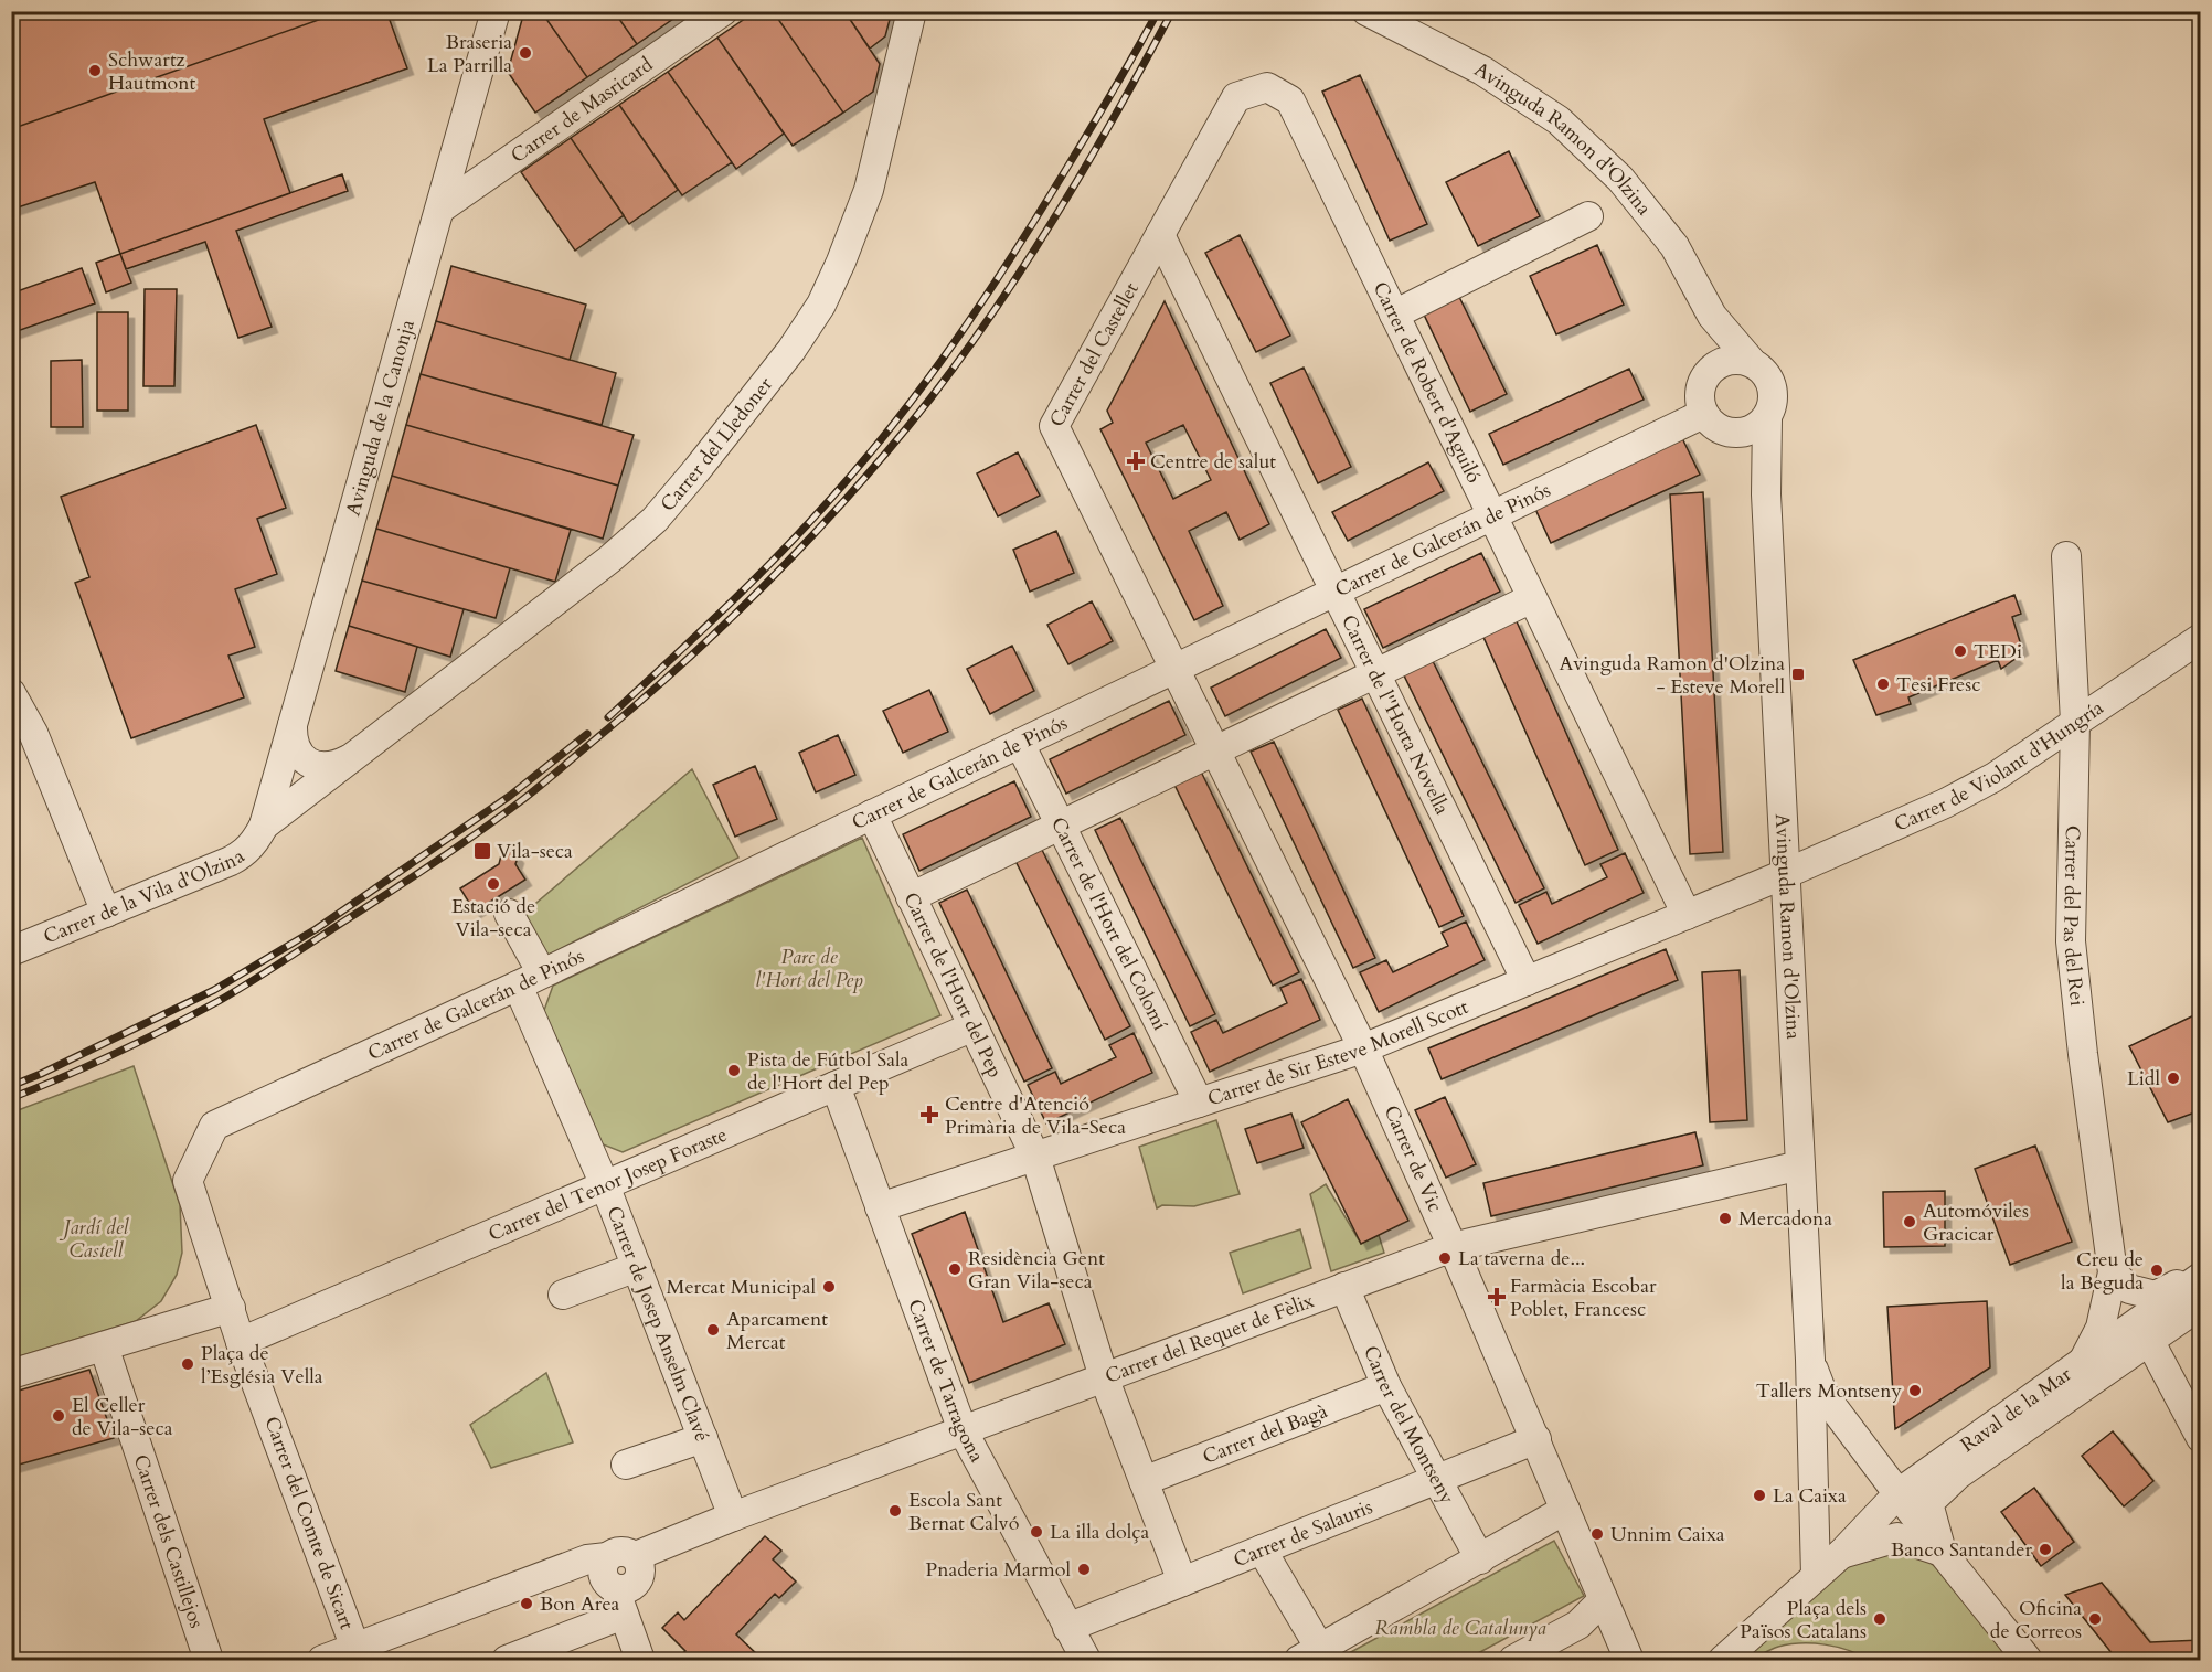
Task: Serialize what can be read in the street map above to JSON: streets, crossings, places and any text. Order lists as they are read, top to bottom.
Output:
{
  "streets": {
    "street": [
      "Carrer de Masricard",
      "Avinguda Ramon d'Olzina",
      "Carrer del Castellet",
      "Carrer de Robert d'Aguiló",
      "Avinguda de la Canonja",
      "Carrer del Lledoner",
      "Carrer de Galcerán de Pinós",
      "Carrer de l''Horta Novella",
      "Carrer de Violant d'Hungría",
      "Carrer de la Vila d'Olzina",
      "Carrer del Pas del Rei",
      "Carrer de l'Hort del Colomí",
      "Carrer de l'Hort del Pep",
      "Carrer de Sir Esteve Morell Scott",
      "Carrer de Vic",
      "Carrer del Tenor Josep Foraste",
      "Carrer de Josep Anselm Clavé",
      "Carrer del Requet de Fèlix",
      "Carrer de Tarragona",
      "Raval de la Mar",
      "Carrer del Montseny",
      "Carrer del Bagà",
      "Carrer del Comte de Sicart",
      "Carrer de Salauris",
      "Carrer dels Castillejos"
    ]
  },
  "crossings": [
    ["Carrer de Masricard", "Avinguda de la Canonja"],
    ["Avinguda Ramon d'Olzina", "Carrer de Galcerán de Pinós"],
    ["Avinguda Ramon d'Olzina", "Carrer de Violant d'Hungría"],
    ["Avinguda Ramon d'Olzina", "Carrer de Sir Esteve Morell Scott"],
    ["Avinguda Ramon d'Olzina", "Carrer del Requet de Fèlix"],
    ["Avinguda Ramon d'Olzina", "Raval de la Mar"],
    ["Carrer del Castellet", "Carrer de Robert d'Aguiló"],
    ["Carrer del Castellet", "Carrer de Galcerán de Pinós"],
    ["Carrer del Castellet", "Carrer de l''Horta Novella"],
    ["Carrer del Castellet", "Carrer de Vic"],
    ["Carrer de Robert d'Aguiló", "Carrer de Galcerán de Pinós"],
    ["Carrer de Robert d'Aguiló", "Carrer de Sir Esteve Morell Scott"],
    ["Avinguda de la Canonja", "Carrer del Lledoner"],
    ["Avinguda de la Canonja", "Carrer de la Vila d'Olzina"],
    ["Carrer del Lledoner", "Carrer de la Vila d'Olzina"],
    ["Carrer de Galcerán de Pinós", "Carrer de l''Horta Novella"],
    ["Carrer de Galcerán de Pinós", "Carrer de l'Hort del Colomí"],
    ["Carrer de Galcerán de Pinós", "Carrer de l'Hort del Pep"],
    ["Carrer de Galcerán de Pinós", "Carrer de Vic"],
    ["Carrer de Galcerán de Pinós", "Carrer de Josep Anselm Clavé"],
    ["Carrer de Galcerán de Pinós", "Carrer del Comte de Sicart"],
    ["Carrer de l''Horta Novella", "Carrer de Sir Esteve Morell Scott"],
    ["Carrer de Violant d'Hungría", "Carrer del Pas del Rei"],
    ["Carrer de Violant d'Hungría", "Carrer de Sir Esteve Morell Scott"],
    ["Carrer de l'Hort del Colomí", "Carrer de Sir Esteve Morell Scott"],
    ["Carrer de l'Hort del Pep", "Carrer de Sir Esteve Morell Scott"],
    ["Carrer de l'Hort del Pep", "Carrer del Tenor Josep Foraste"],
    ["Carrer de l'Hort del Pep", "Carrer del Requet de Fèlix"],
    ["Carrer de l'Hort del Pep", "Carrer del Bagà"],
    ["Carrer de l'Hort del Pep", "Carrer de Salauris"],
    ["Carrer de Sir Esteve Morell Scott", "Carrer de Vic"],
    ["Carrer de Sir Esteve Morell Scott", "Carrer de Tarragona"],
    ["Carrer de Vic", "Carrer del Requet de Fèlix"],
    ["Carrer de Vic", "Carrer de Salauris"],
    ["Carrer del Tenor Josep Foraste", "Carrer de Josep Anselm Clavé"],
    ["Carrer del Tenor Josep Foraste", "Carrer de Tarragona"],
    ["Carrer del Tenor Josep Foraste", "Carrer del Comte de Sicart"],
    ["Carrer de Josep Anselm Clavé", "Carrer del Requet de Fèlix"],
    ["Carrer del Requet de Fèlix", "Carrer de Tarragona"],
    ["Carrer del Requet de Fèlix", "Carrer del Montseny"],
    ["Carrer de Tarragona", "Carrer de Salauris"],
    ["Carrer del Montseny", "Carrer del Bagà"],
    ["Carrer del Montseny", "Carrer de Salauris"]
  ],
  "parks": ["Parc de l'Hort del Pep", "Jardí del Castell", "Rambla de Catalunya"],
  "places": {
    "other": [
      "Braseria La Parrilla",
      "Schwartz Hautmont",
      "TEDi",
      "Tesi Fresc",
      "Estació de Vila-seca",
      "Pista de Fútbol Sala de l'Hort del Pep",
      "Lidl",
      "Mercadona",
      "Automóviles Gracicar",
      "La taverna de...",
      "Residència Gent Gran Vila-seca",
      "Creu de la Beguda",
      "Mercat Municipal",
      "Aparcament Mercat",
      "Plaça de l’Església Vella",
      "Tallers Montseny",
      "El Celler de Vila-seca",
      "La Caixa",
      "Escola Sant Bernat Calvó",
      "La illa dolça",
      "Unnim Caixa",
      "Banco Santander",
      "Pnaderia Marmol",
      "Bon Area",
      "Plaça dels Països Catalans",
      "Oficina de Correos"
    ],
    "health": ["Centre de salut", "Centre d'Atenció Primària de Vila-Seca", "Farmàcia Escobar Poblet, Francesc"],
    "transit": ["Avinguda Ramon d'Olzina - Esteve Morell", "Vila-seca"]
  }
}
